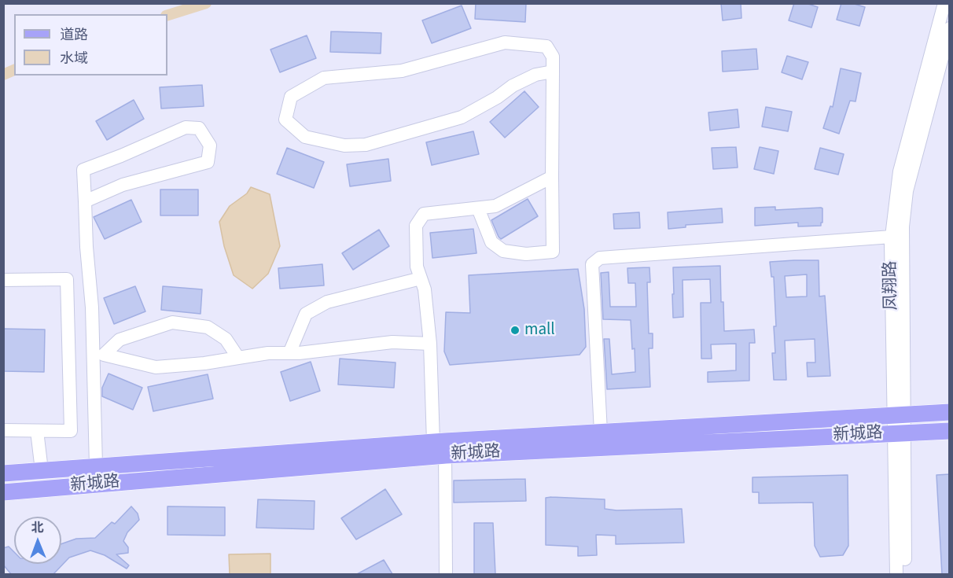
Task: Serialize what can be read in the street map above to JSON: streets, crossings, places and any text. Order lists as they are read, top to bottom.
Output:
{
  "streets": {
    "main road": ["新城路"],
    "street": ["凤翔路"]
  },
  "crossings": [
    ["凤翔路", "新城路"]
  ],
  "places": ["mall"],
  "legend": ["道路", "水域"],
  "north": "top"
}
